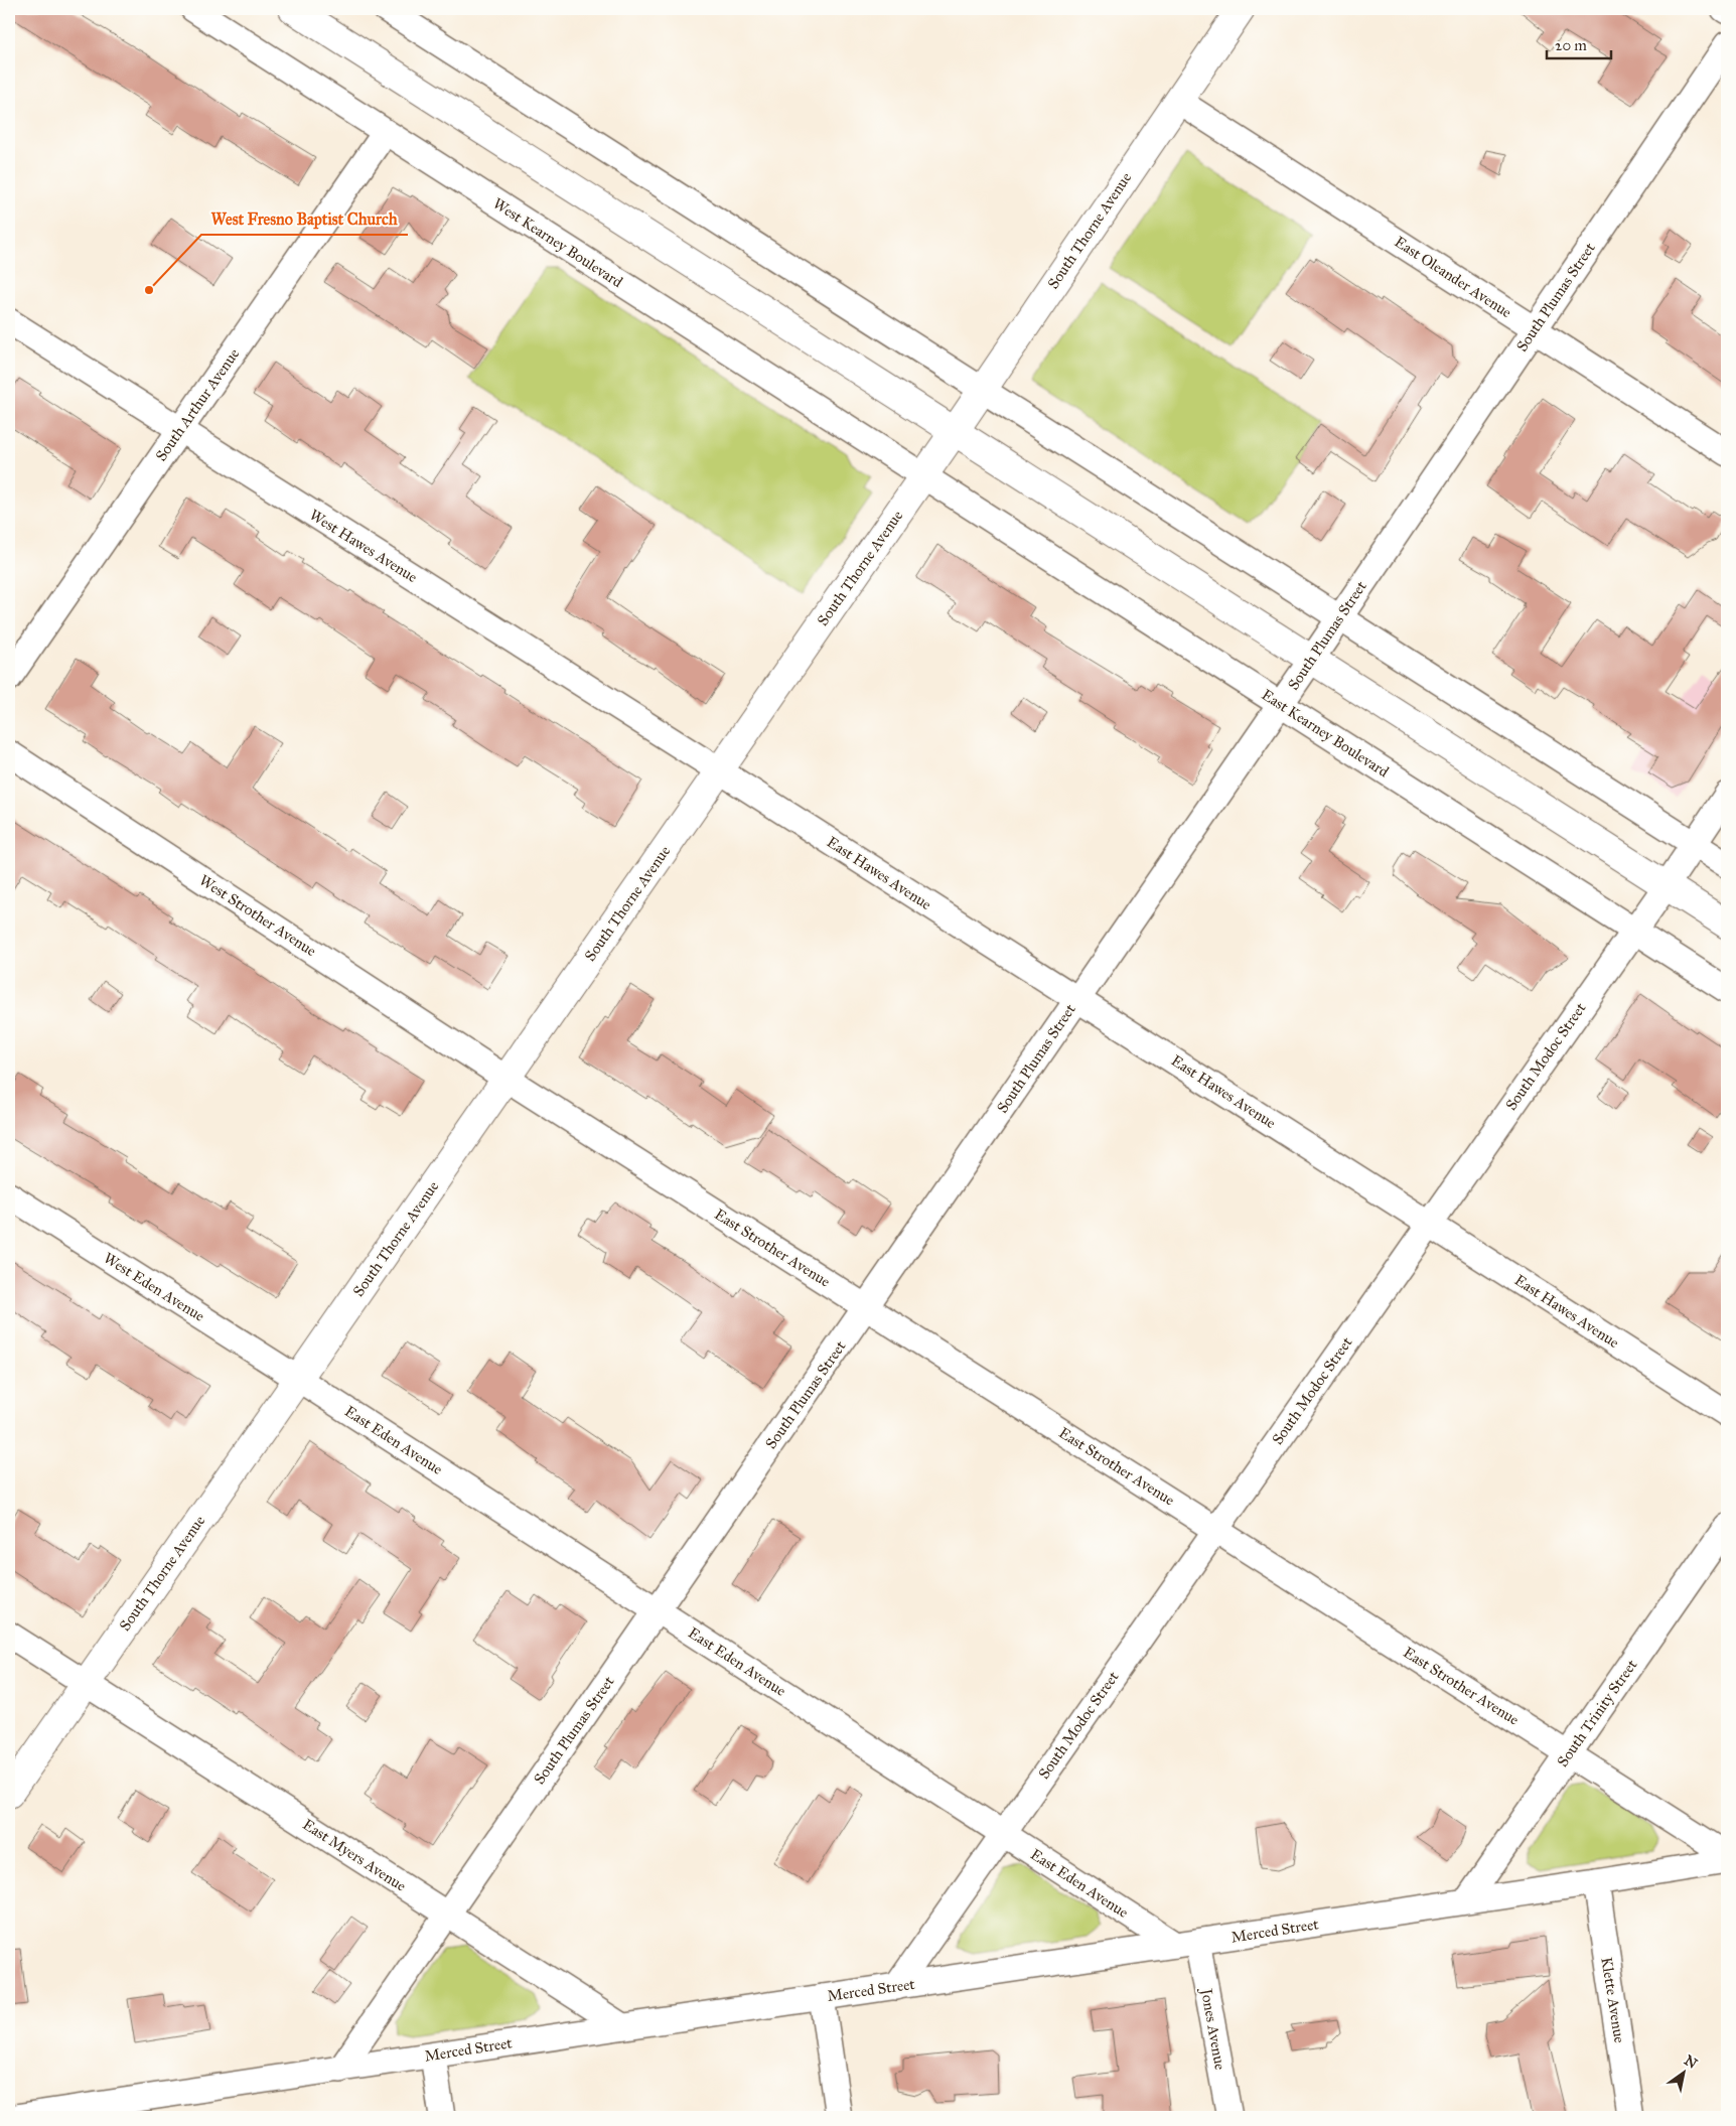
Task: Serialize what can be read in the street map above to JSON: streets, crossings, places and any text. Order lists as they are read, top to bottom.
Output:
{
  "streets": {
    "main road": ["South Thorne Avenue"],
    "street": [
      "West Kearney Boulevard",
      "East Oleander Avenue",
      "South Plumas Street",
      "South Arthur Avenue",
      "West Hawes Avenue",
      "East Kearney Boulevard",
      "East Hawes Avenue",
      "West Strother Avenue",
      "South Modoc Street",
      "East Strother Avenue",
      "West Eden Avenue",
      "East Eden Avenue",
      "South Trinity Street",
      "East Myers Avenue",
      "Merced Street",
      "Klette Avenue",
      "Jones Avenue"
    ]
  },
  "crossings": [
    ["South Thorne Avenue", "West Kearney Boulevard"],
    ["South Thorne Avenue", "East Oleander Avenue"],
    ["South Thorne Avenue", "West Hawes Avenue"],
    ["South Thorne Avenue", "East Kearney Boulevard"],
    ["South Thorne Avenue", "East Hawes Avenue"],
    ["South Thorne Avenue", "West Strother Avenue"],
    ["South Thorne Avenue", "East Strother Avenue"],
    ["South Thorne Avenue", "West Eden Avenue"],
    ["South Thorne Avenue", "East Eden Avenue"],
    ["South Thorne Avenue", "East Myers Avenue"],
    ["West Kearney Boulevard", "South Arthur Avenue"],
    ["West Kearney Boulevard", "East Kearney Boulevard"],
    ["East Oleander Avenue", "South Plumas Street"],
    ["South Plumas Street", "East Kearney Boulevard"],
    ["South Plumas Street", "East Hawes Avenue"],
    ["South Plumas Street", "East Strother Avenue"],
    ["South Plumas Street", "East Eden Avenue"],
    ["South Plumas Street", "East Myers Avenue"],
    ["South Plumas Street", "Merced Street"],
    ["South Arthur Avenue", "West Hawes Avenue"],
    ["West Hawes Avenue", "East Hawes Avenue"],
    ["East Kearney Boulevard", "South Modoc Street"],
    ["East Hawes Avenue", "South Modoc Street"],
    ["West Strother Avenue", "East Strother Avenue"],
    ["South Modoc Street", "East Strother Avenue"],
    ["South Modoc Street", "East Eden Avenue"],
    ["South Modoc Street", "Merced Street"],
    ["East Strother Avenue", "South Trinity Street"],
    ["West Eden Avenue", "East Eden Avenue"],
    ["East Eden Avenue", "Merced Street"],
    ["East Eden Avenue", "Jones Avenue"],
    ["South Trinity Street", "Merced Street"],
    ["East Myers Avenue", "Merced Street"],
    ["Merced Street", "Klette Avenue"],
    ["Merced Street", "Jones Avenue"]
  ],
  "places": ["West Fresno Baptist Church"],
  "scale_bar": "20 m",
  "north": "top right"
}
